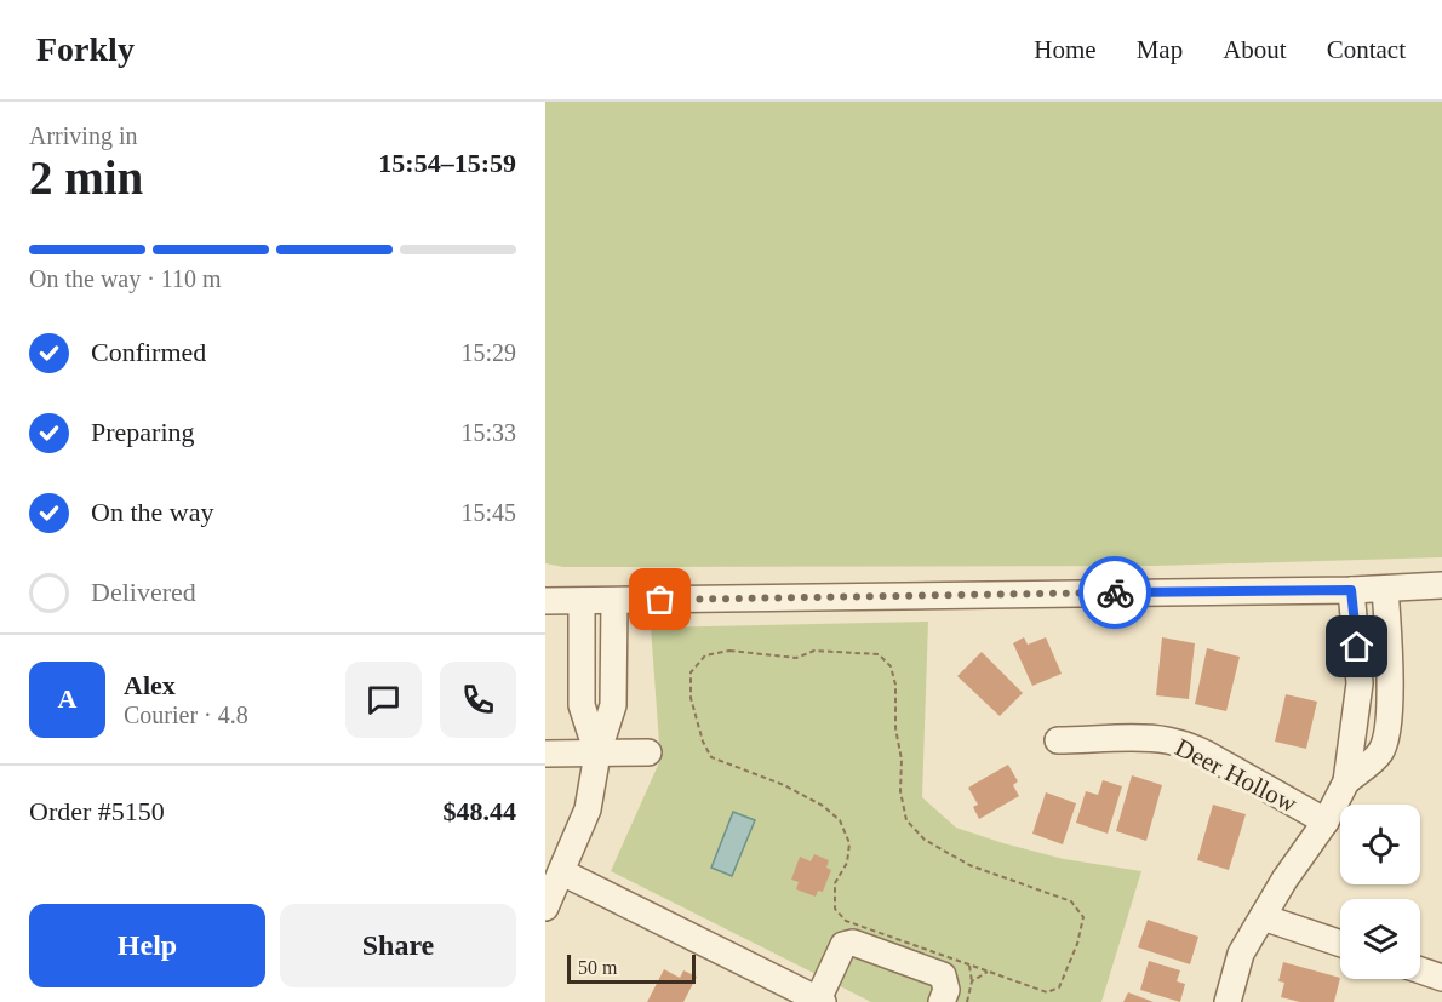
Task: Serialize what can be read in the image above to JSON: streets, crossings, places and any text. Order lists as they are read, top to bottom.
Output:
{
  "streets": {
    "street": ["Deer Hollow"]
  },
  "scale_bar": "50 m",
  "page": {
    "header": "Forkly",
    "nav": [
      "Home",
      "Map",
      "About",
      "Contact"
    ],
    "heading": ["2 min", "Arriving in", "15:54–15:59"],
    "panel": [
      "Alex",
      "Courier · 4.8",
      "Order #5150",
      "$48.44"
    ],
    "bar": "On the way · 110 m",
    "list": [
      ["Confirmed", "15:29"],
      ["Preparing", "15:33"],
      ["On the way", "15:45"],
      "Delivered"
    ],
    "round": "A",
    "buttons": ["Help", "Share"],
    "scale": "50 m"
  }
}
